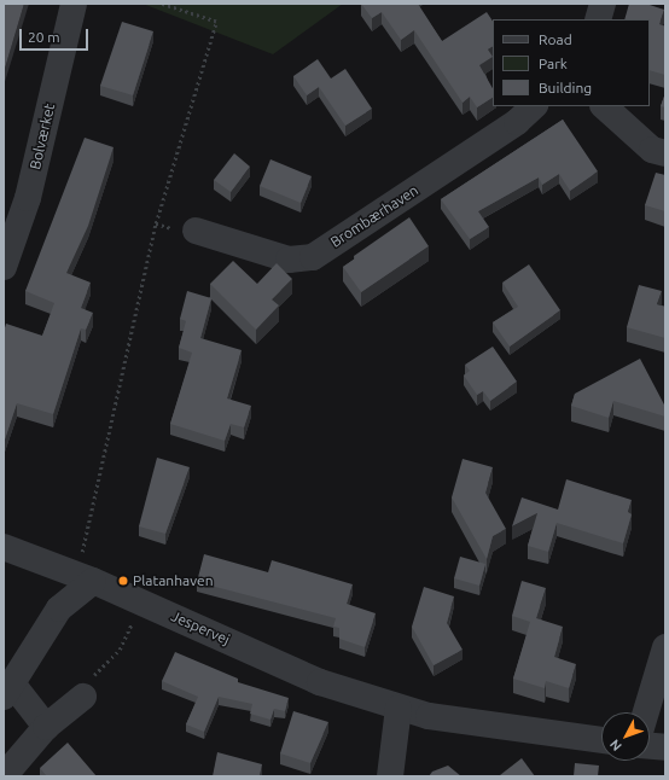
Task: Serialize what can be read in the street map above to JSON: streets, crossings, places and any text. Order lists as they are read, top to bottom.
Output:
{
  "streets": {
    "street": ["Bolværket", "Brombærhaven", "Jespervej"]
  },
  "places": ["Platanhaven"],
  "legend": ["Road", "Park", "Building"],
  "scale_bar": "20 m",
  "north": "bottom left"
}
